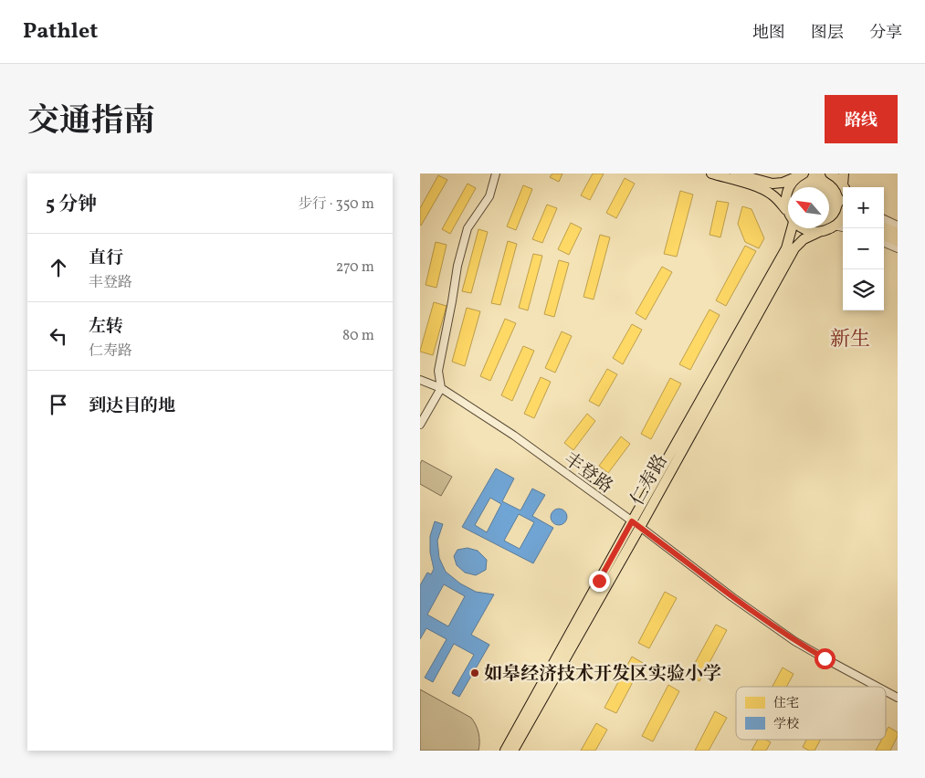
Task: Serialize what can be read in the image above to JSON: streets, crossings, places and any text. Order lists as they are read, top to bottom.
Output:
{
  "streets": {
    "main road": ["仁寿路"],
    "street": ["丰登路"]
  },
  "crossings": [
    ["丰登路", "仁寿路"]
  ],
  "districts": ["新生"],
  "places": ["如皋经济技术开发区实验小学"],
  "legend": ["住宅", "学校"],
  "north": "top left",
  "page": {
    "header": "Pathlet",
    "nav": ["地图", "图层", "分享"],
    "title": "交通指南",
    "buttons": "路线",
    "heading": ["5 分钟", "步行 · 350 m"],
    "map_buttons": ["+", "−"],
    "list": [
      ["直行", "丰登路", "270 m"],
      ["左转", "仁寿路", "80 m"],
      "到达目的地"
    ]
  }
}
